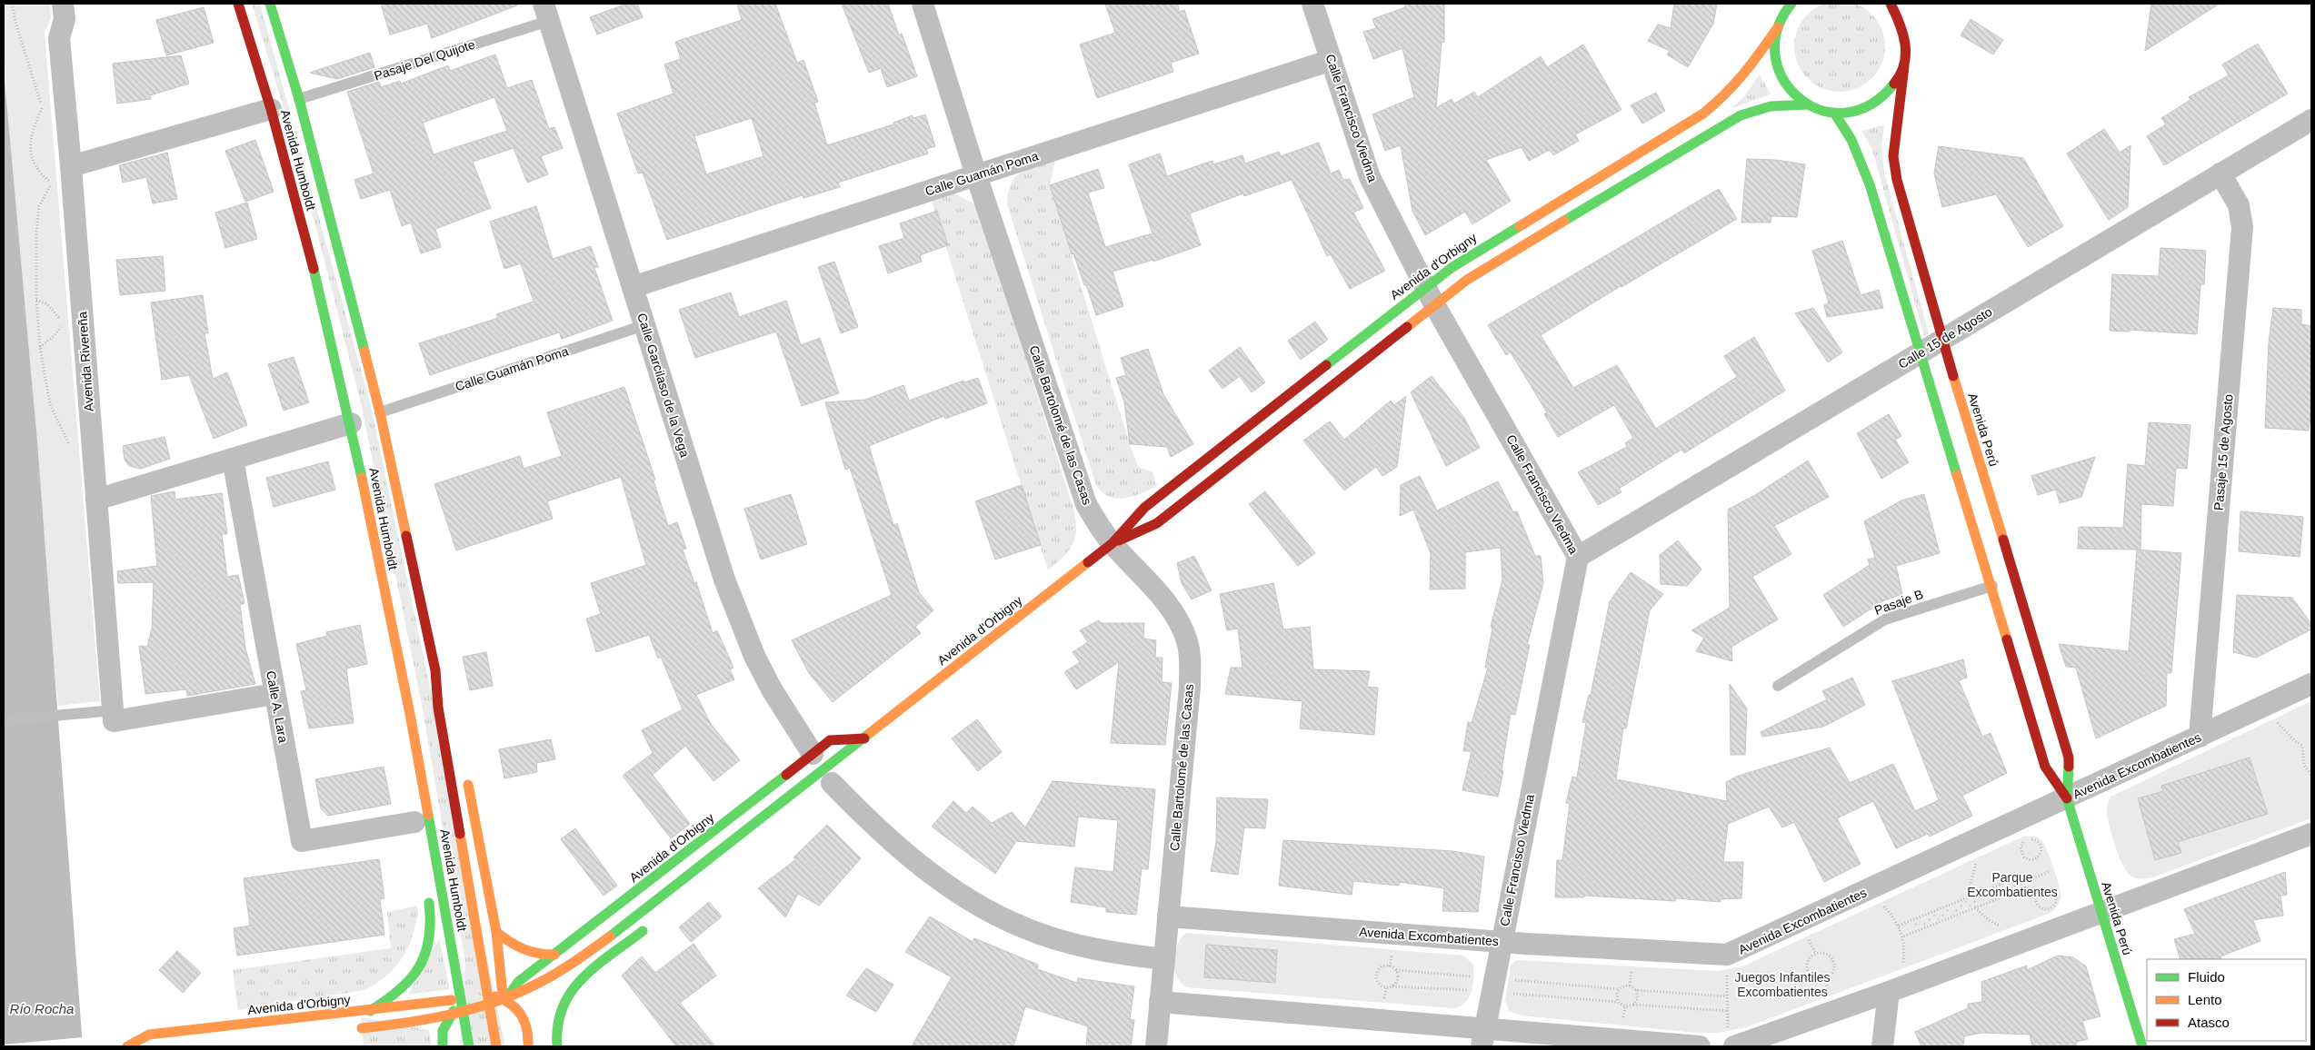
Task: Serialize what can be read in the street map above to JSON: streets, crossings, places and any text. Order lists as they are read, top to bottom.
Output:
{
  "streets": {
    "main road": ["Avenida Humboldt", "Avenida d'Orbigny", "Avenida Perú"],
    "street": [
      "Calle Francisco Viedma",
      "Calle Guamán Poma",
      "Calle 15 de Agosto",
      "Avenida Rivereña",
      "Calle Garcilaso de la Vega",
      "Calle Bartolomé de las Casas",
      "Pasaje 15 de Agosto",
      "Calle A. Lara",
      "Avenida Excombatientes"
    ],
    "lane": ["Pasaje Del Quijote", "Pasaje B"]
  },
  "crossings": [
    ["Pasaje Del Quijote", "Avenida Humboldt"],
    ["Pasaje Del Quijote", "Calle Garcilaso de la Vega"],
    ["Calle Francisco Viedma", "Calle Guamán Poma"],
    ["Calle Francisco Viedma", "Avenida d'Orbigny"],
    ["Calle Francisco Viedma", "Calle 15 de Agosto"],
    ["Calle Francisco Viedma", "Avenida Excombatientes"],
    ["Avenida Humboldt", "Calle Guamán Poma"],
    ["Calle Guamán Poma", "Calle Garcilaso de la Vega"],
    ["Calle Guamán Poma", "Calle Bartolomé de las Casas"],
    ["Avenida d'Orbigny", "Calle Garcilaso de la Vega"],
    ["Avenida d'Orbigny", "Calle Bartolomé de las Casas"],
    ["Calle 15 de Agosto", "Avenida Perú"],
    ["Calle 15 de Agosto", "Pasaje 15 de Agosto"],
    ["Calle Bartolomé de las Casas", "Avenida Excombatientes"],
    ["Avenida Perú", "Pasaje B"],
    ["Avenida Perú", "Avenida Excombatientes"],
    ["Pasaje 15 de Agosto", "Avenida Excombatientes"]
  ],
  "water": ["Río Rocha"],
  "parks": ["Parque Excombatientes", "Juegos Infantiles Excombatientes"],
  "legend": ["Fluido", "Lento", "Atasco"]
}
